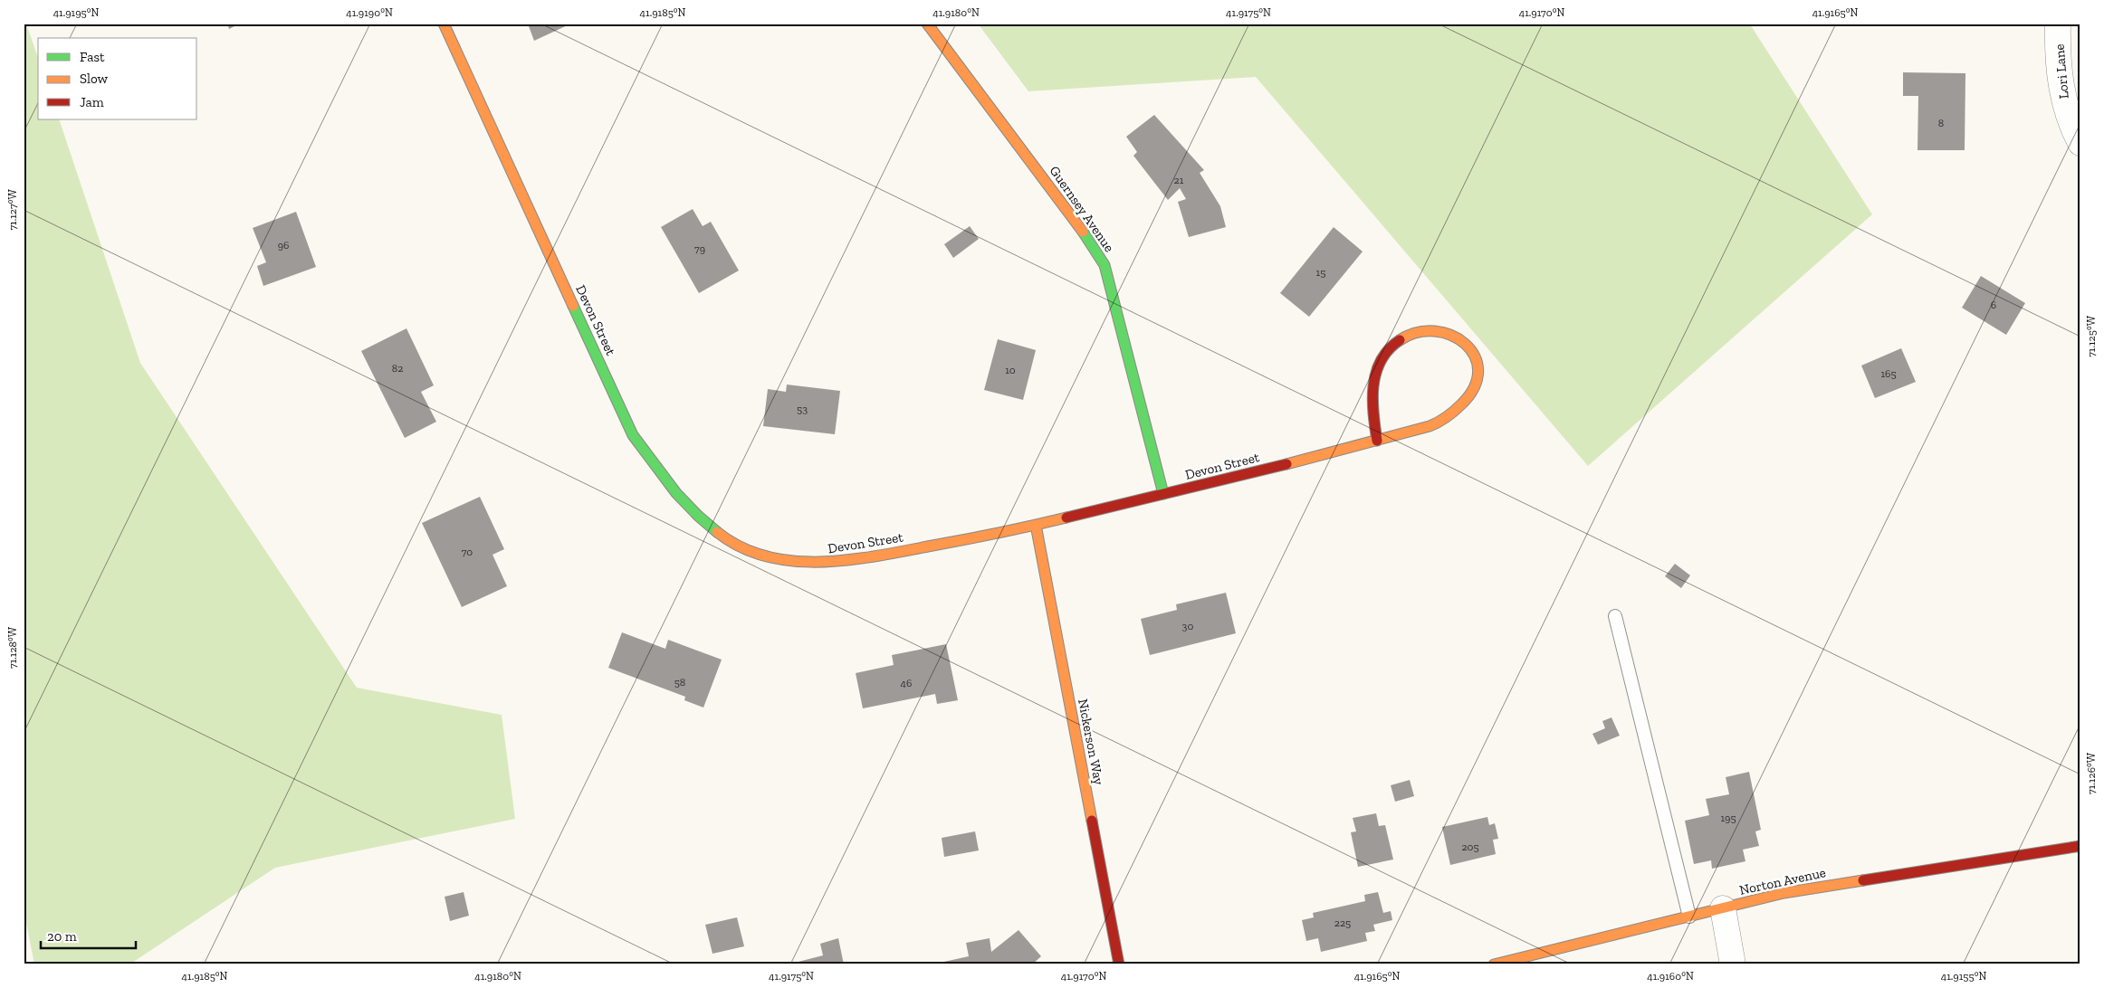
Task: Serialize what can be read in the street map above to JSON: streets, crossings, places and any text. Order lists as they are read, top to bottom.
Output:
{
  "streets": {
    "street": [
      "Lori Lane",
      "Guernsey Avenue",
      "Devon Street",
      "Nickerson Way",
      "Norton Avenue"
    ]
  },
  "crossings": [
    ["Guernsey Avenue", "Devon Street"],
    ["Devon Street", "Nickerson Way"]
  ],
  "house_numbers": [
    "8",
    "21",
    "96",
    "79",
    "15",
    "6",
    "82",
    "10",
    "165",
    "53",
    "70",
    "30",
    "58",
    "46",
    "195",
    "205",
    "225"
  ],
  "legend": ["Fast", "Slow", "Jam"],
  "scale_bar": "20 m",
  "coordinates": [
    "41.9195°N",
    "41.9190°N",
    "41.9185°N",
    "41.9180°N",
    "41.9175°N",
    "41.9170°N",
    "41.9165°N",
    "71.127°W",
    "71.125°W",
    "71.128°W",
    "71.126°W",
    "41.9160°N",
    "41.9155°N"
  ]
}
